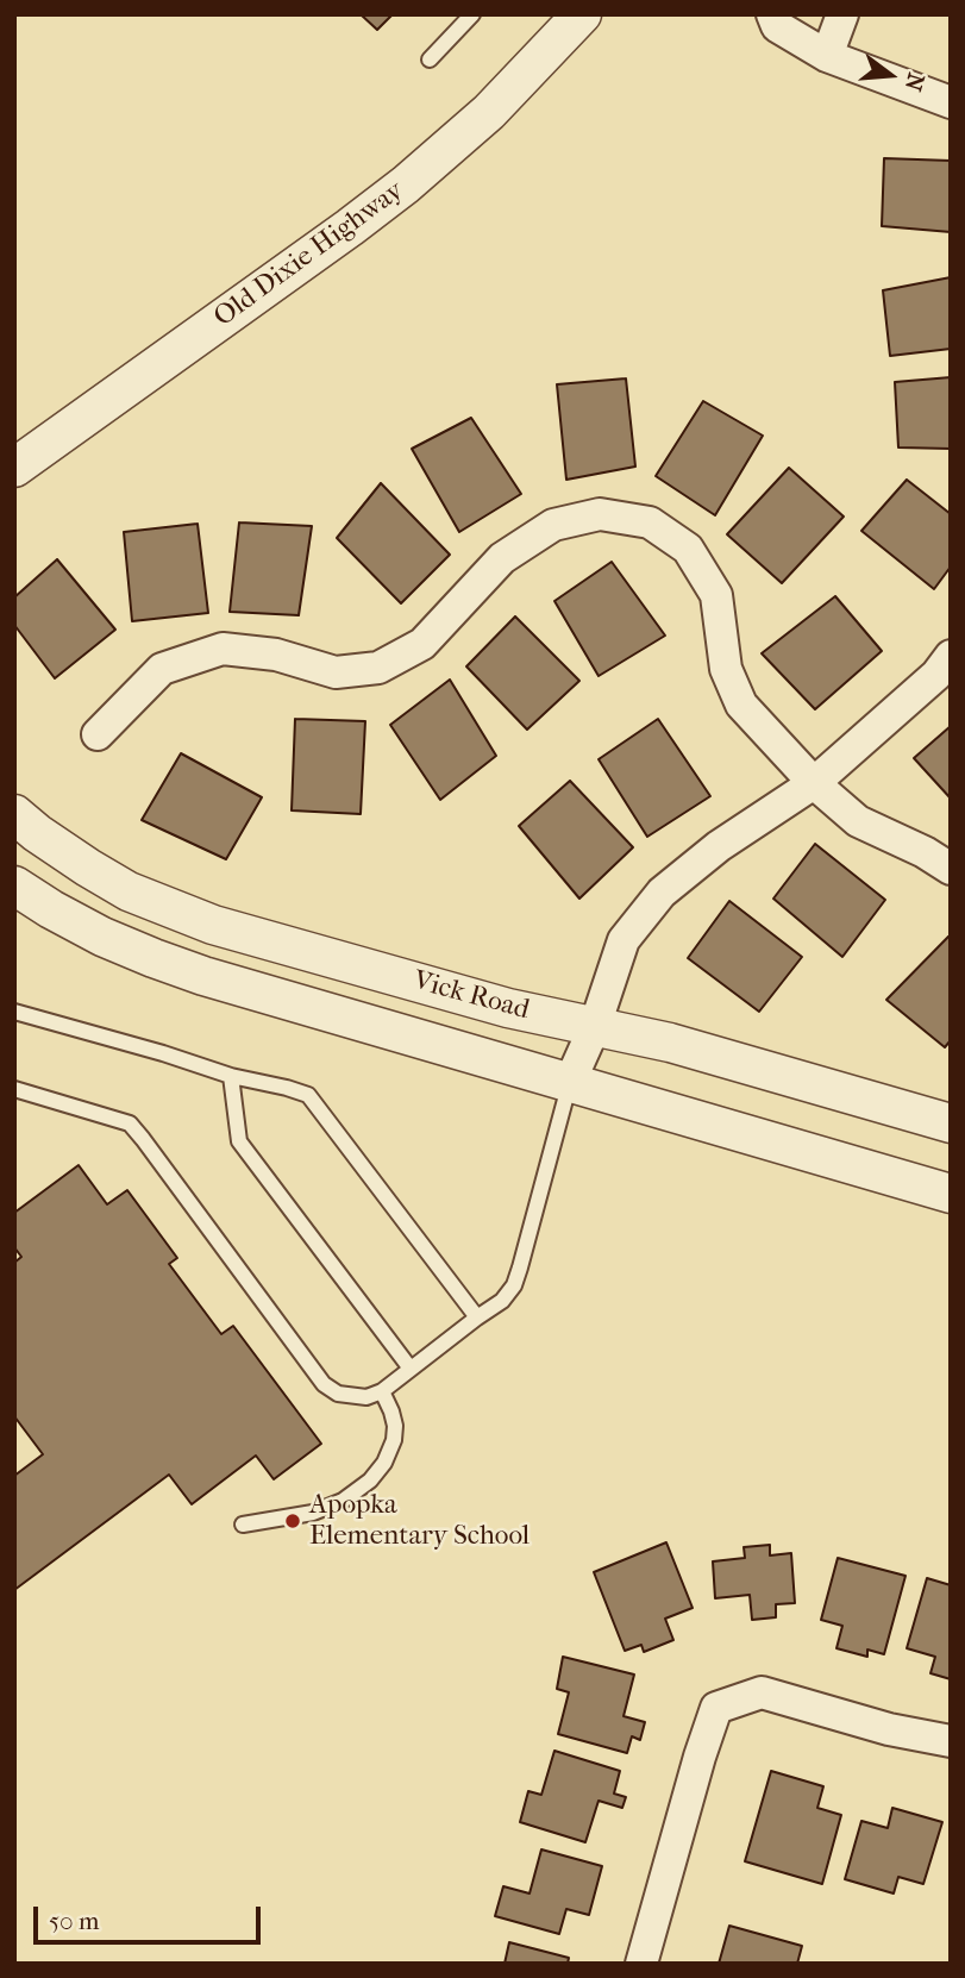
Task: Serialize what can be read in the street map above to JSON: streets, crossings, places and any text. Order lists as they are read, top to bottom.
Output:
{
  "streets": {
    "street": ["Old Dixie Highway", "Vick Road"]
  },
  "places": ["Apopka Elementary School"],
  "scale_bar": "50 m",
  "north": "right"
}
